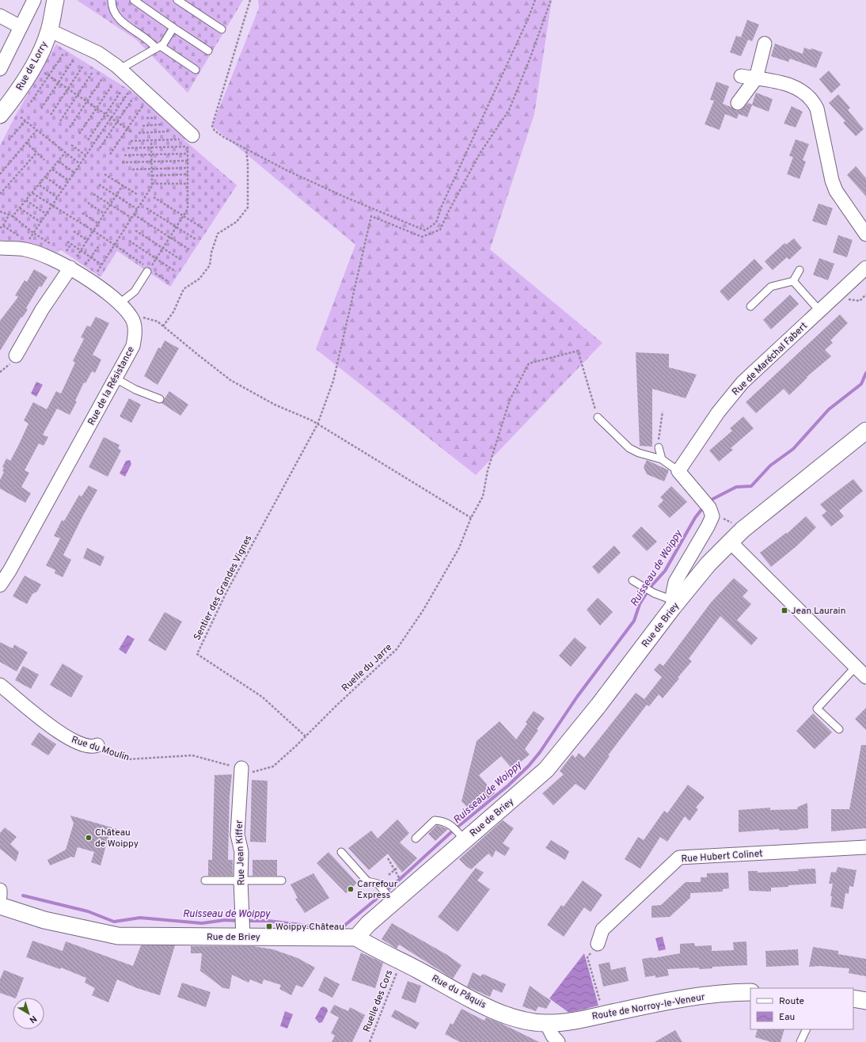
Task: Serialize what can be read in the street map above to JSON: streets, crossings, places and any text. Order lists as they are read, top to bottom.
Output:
{
  "streets": {
    "street": [
      "Rue de Lorry",
      "Rue de Maréchal Fabert",
      "Rue de la Résistance",
      "Rue de Briey",
      "Rue du Moulin",
      "Rue Jean Kiffer",
      "Rue Hubert Colinet",
      "Rue du Pâquis",
      "Route de Norroy-le-Veneur"
    ],
    "path": ["Sentier des Grandes Vignes", "Ruelle du Jarre", "Ruelle des Cors"]
  },
  "crossings": [
    ["Sentier des Grandes Vignes", "Ruelle du Jarre"],
    ["Rue de Briey", "Rue Jean Kiffer"],
    ["Rue de Briey", "Rue du Pâquis"],
    ["Ruelle du Jarre", "Rue du Moulin"],
    ["Rue du Moulin", "Rue Jean Kiffer"],
    ["Rue du Pâquis", "Route de Norroy-le-Veneur"]
  ],
  "water": ["Ruisseau de Woippy"],
  "places": {
    "transit": ["Jean Laurain", "Woippy Château"],
    "other": ["Château de Woippy", "Carrefour Express"]
  },
  "legend": ["Route", "Eau"],
  "north": "bottom right"
}
